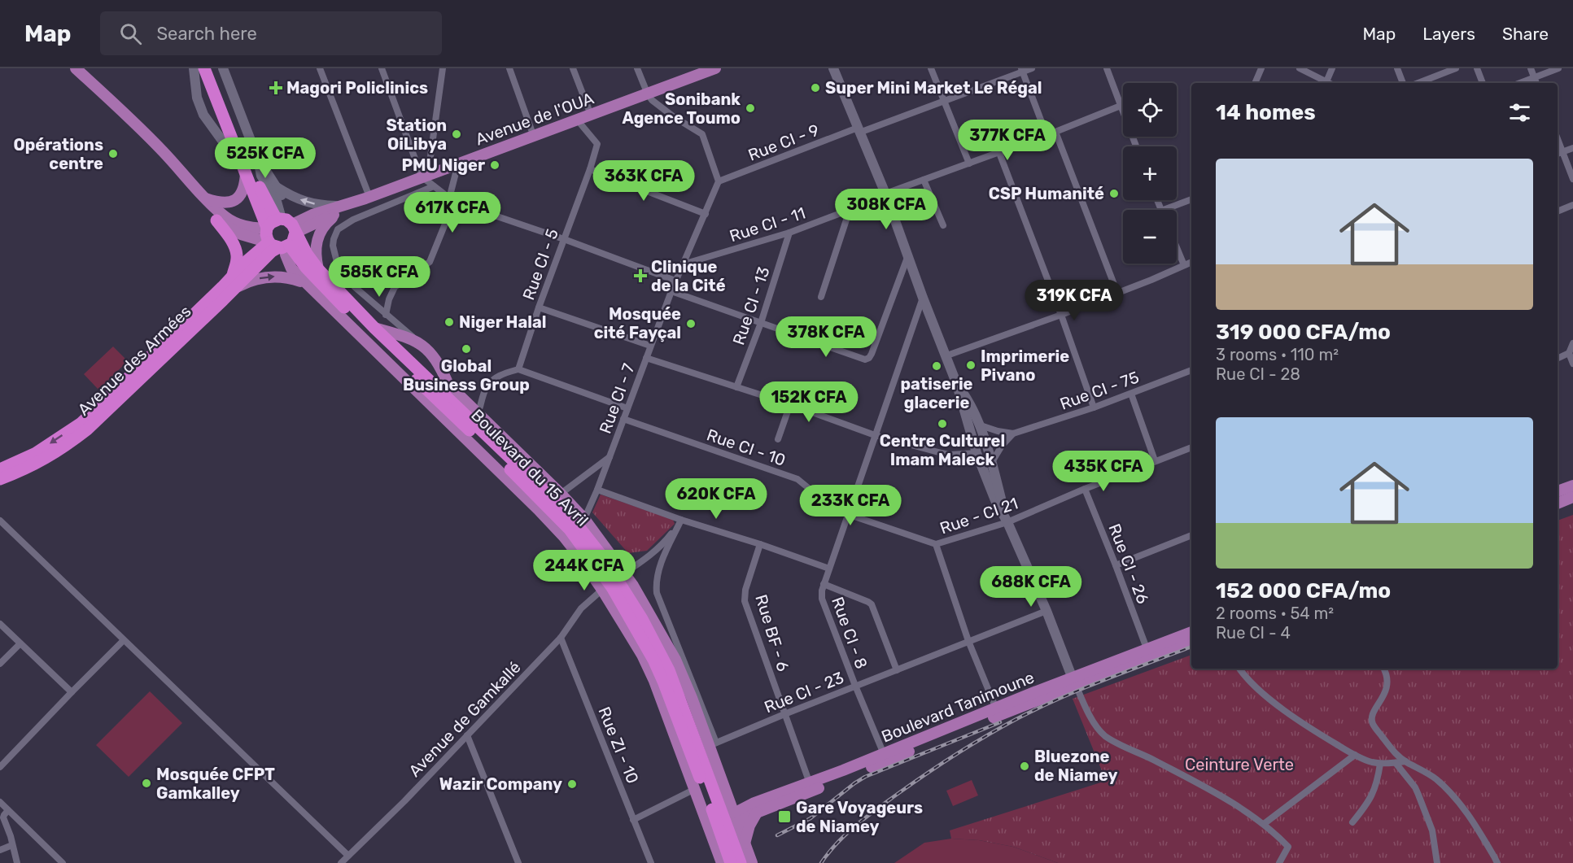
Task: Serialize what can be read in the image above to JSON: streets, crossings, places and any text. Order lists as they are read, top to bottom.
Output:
{
  "streets": {
    "highway": ["Avenue des Armées", "Boulevard du 15 Avril"],
    "main road": ["Avenue de l'OUA", "Boulevard Tanimoune"],
    "street": [
      "Rue CI - 9",
      "Rue CI - 11",
      "Rue CI - 5",
      "Rue CI - 13",
      "Rue CI - 75",
      "Rue CI - 7",
      "Rue CI - 10",
      "Rue - CI 21",
      "Rue CI - 26",
      "Rue BF - 6",
      "Rue CI - 8",
      "Rue CI - 23",
      "Avenue de Gamkallé",
      "Rue ZI - 10"
    ]
  },
  "crossings": [
    ["Avenue de l'OUA", "Rue CI - 5"],
    ["Avenue de l'OUA", "Boulevard du 15 Avril"],
    ["Rue CI - 9", "Rue CI - 7"],
    ["Rue CI - 11", "Rue CI - 13"],
    ["Rue CI - 11", "Rue CI - 7"],
    ["Avenue des Armées", "Boulevard du 15 Avril"],
    ["Rue CI - 7", "Rue CI - 10"],
    ["Rue CI - 7", "Boulevard du 15 Avril"],
    ["Rue CI - 10", "Rue - CI 21"],
    ["Rue CI - 10", "Rue CI - 8"],
    ["Boulevard du 15 Avril", "Rue CI - 23"],
    ["Boulevard du 15 Avril", "Boulevard Tanimoune"],
    ["Boulevard du 15 Avril", "Avenue de Gamkallé"],
    ["Rue - CI 21", "Rue CI - 26"],
    ["Rue CI - 26", "Boulevard Tanimoune"],
    ["Rue BF - 6", "Rue CI - 23"],
    ["Rue BF - 6", "Boulevard Tanimoune"],
    ["Rue CI - 8", "Rue CI - 23"],
    ["Rue CI - 8", "Boulevard Tanimoune"],
    ["Avenue de Gamkallé", "Rue ZI - 10"]
  ],
  "parks": ["Ceinture Verte"],
  "places": {
    "health": ["Magori Policlinics", "Clinique de la Cité"],
    "other": [
      "Super Mini Market Le Régal",
      "Sonibank Agence Toumo",
      "Station OiLibya",
      "Opérations centre",
      "PMU Niger",
      "CSP Humanité",
      "Niger Halal",
      "Mosquée cité Fayçal",
      "Global Business Group",
      "Imprimerie Pivano",
      "patiserie glacerie",
      "Centre Culturel Imam Maleck",
      "Bluezone de Niamey",
      "Mosquée CFPT Gamkalley",
      "Wazir Company"
    ],
    "transit": ["Gare Voyageurs de Niamey"]
  },
  "page": {
    "header": "Map",
    "search": "Search here",
    "nav": ["Map", "Layers", "Share"],
    "map_buttons": ["+", "−"],
    "heading": "14 homes",
    "price": [
      "377K CFA",
      "525K CFA",
      "363K CFA",
      "308K CFA",
      "617K CFA",
      "585K CFA",
      "319K CFA",
      "378K CFA",
      "152K CFA",
      "435K CFA",
      "620K CFA",
      "233K CFA",
      "244K CFA",
      "688K CFA"
    ],
    "list": [
      {
        "name": "319 000 CFA/mo",
        "note": "3 rooms · 110 m² · Rue CI - 28"
      },
      {
        "name": "152 000 CFA/mo",
        "note": "2 rooms · 54 m² · Rue CI - 4"
      }
    ]
  }
}
